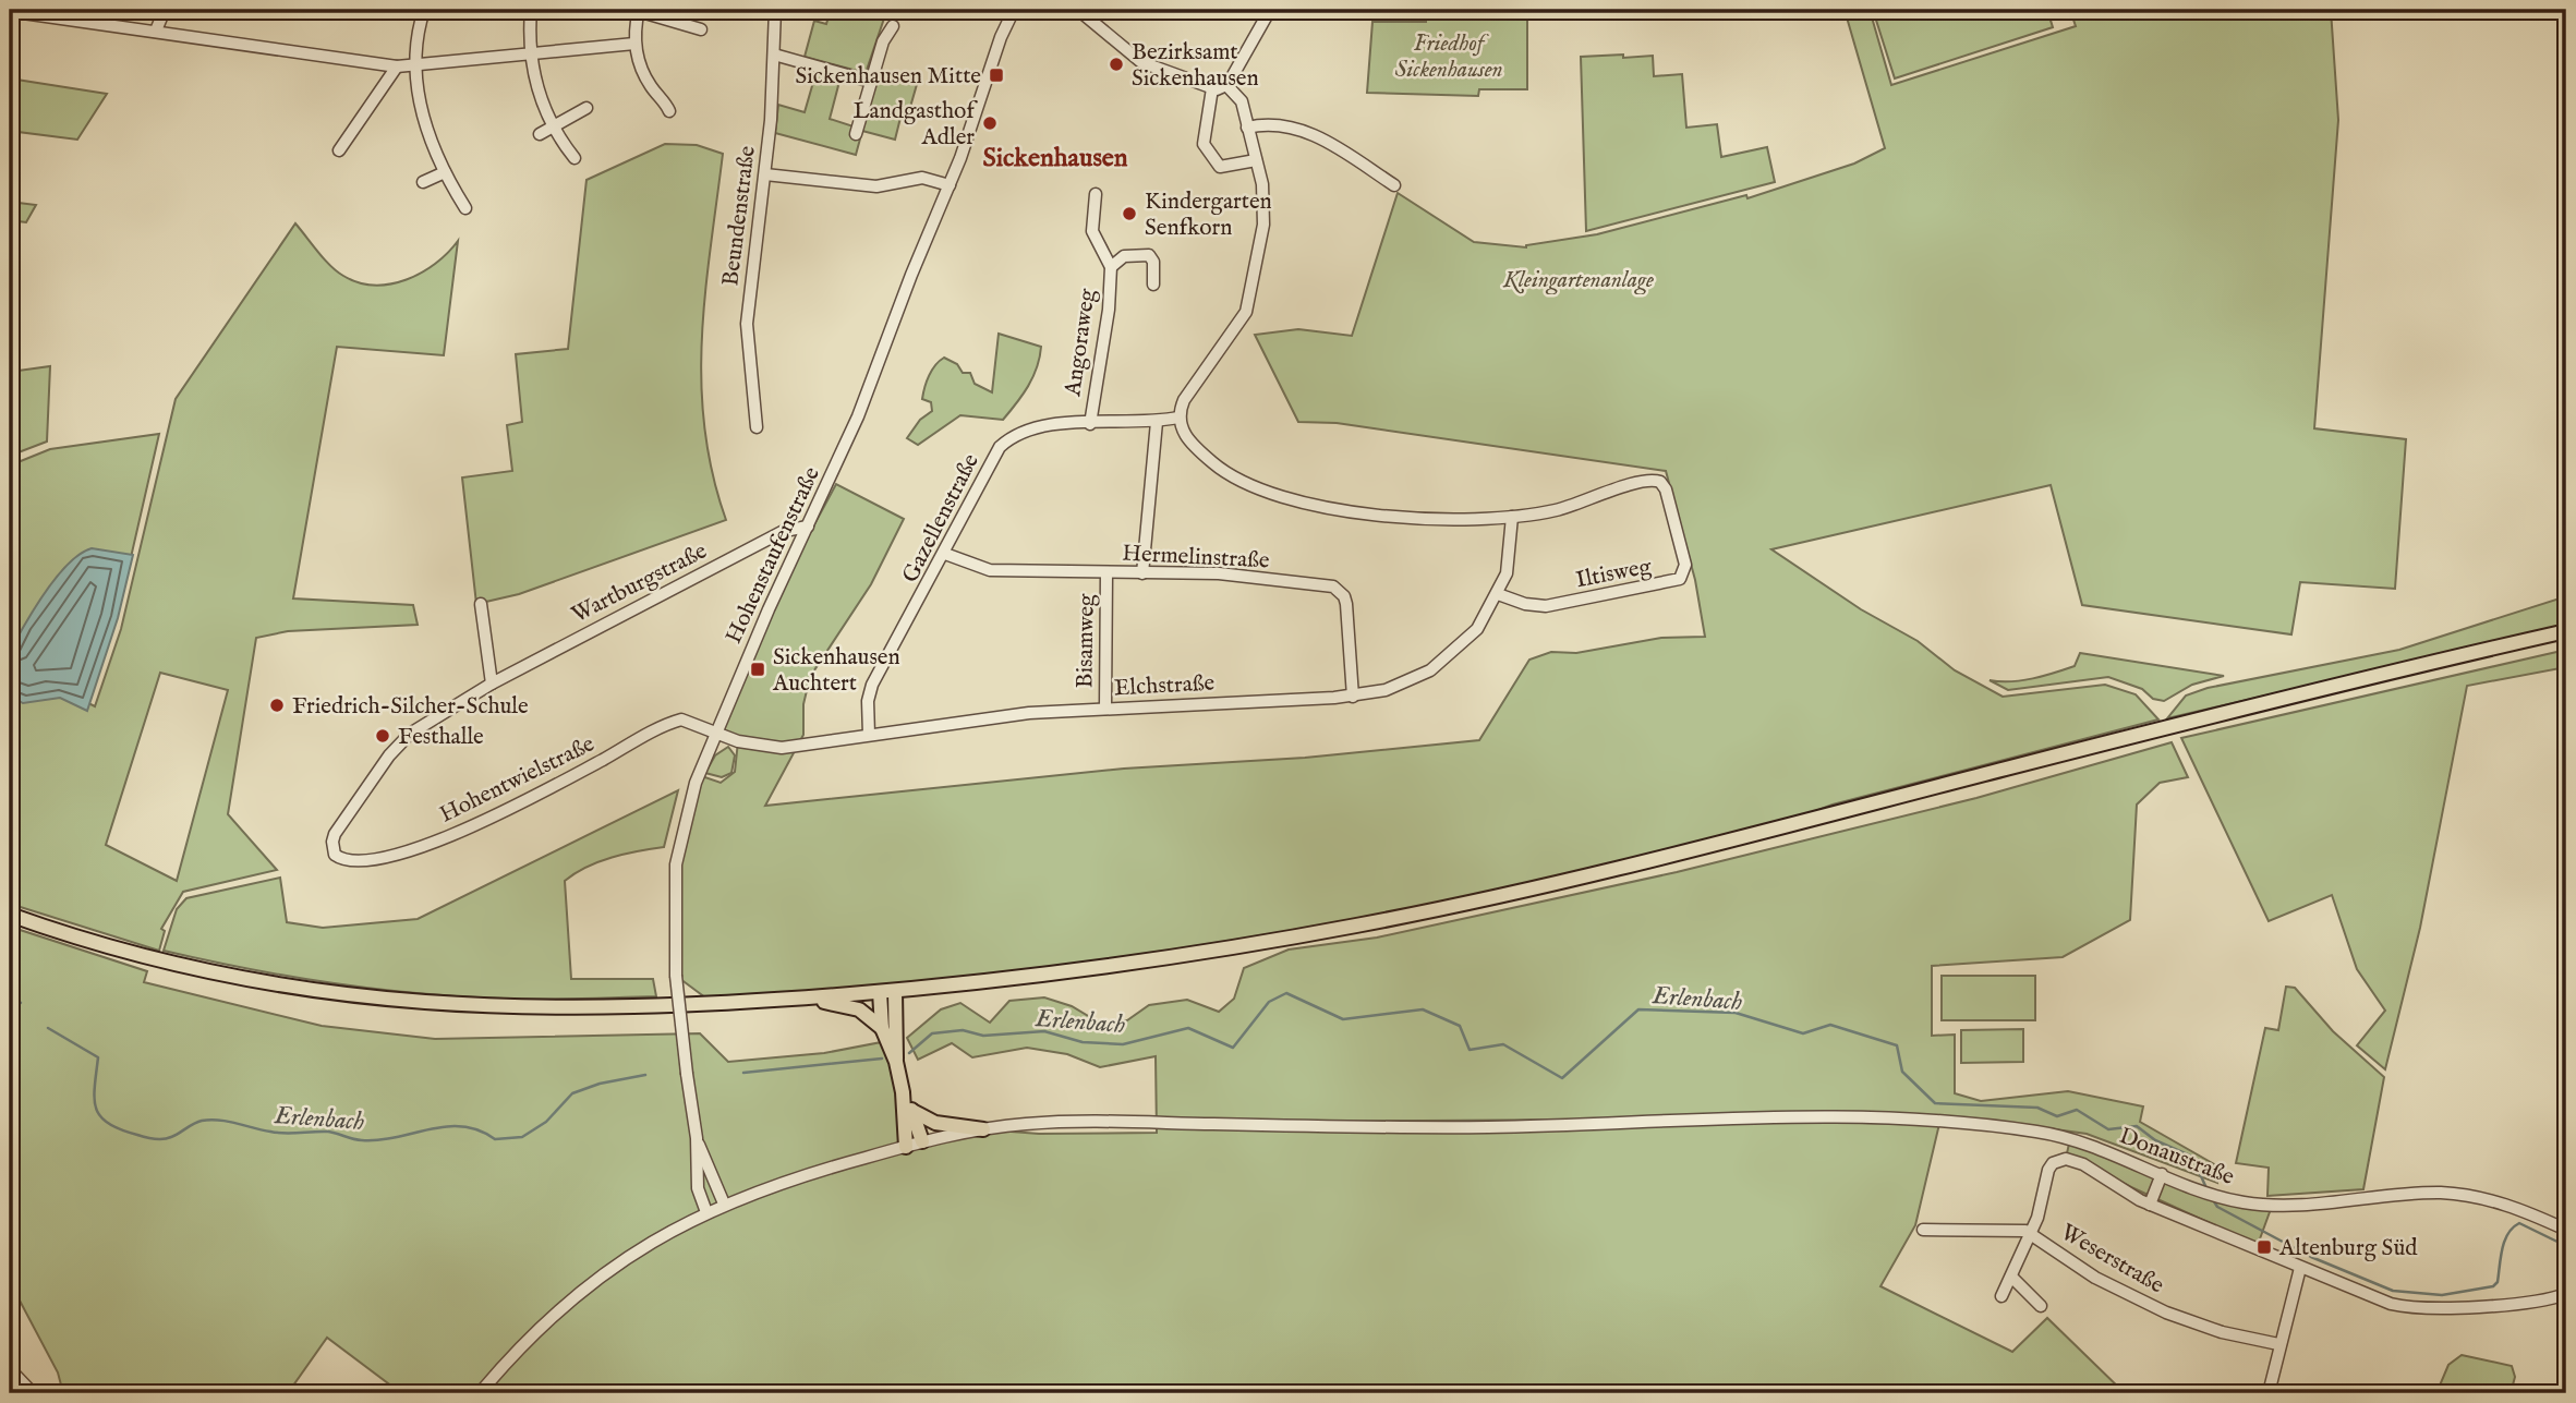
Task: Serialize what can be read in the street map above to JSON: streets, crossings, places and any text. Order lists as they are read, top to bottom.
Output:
{
  "streets": {
    "street": [
      "Beundenstraße",
      "Angoraweg",
      "Gazellenstraße",
      "Hohenstaufenstraße",
      "Hermelinstraße",
      "Iltisweg",
      "Wartburgstraße",
      "Bisamweg",
      "Elchstraße",
      "Hohentwielstraße",
      "Donaustraße",
      "Weserstraße"
    ]
  },
  "crossings": [
    ["Angoraweg", "Gazellenstraße"],
    ["Gazellenstraße", "Hermelinstraße"],
    ["Gazellenstraße", "Elchstraße"],
    ["Hohenstaufenstraße", "Wartburgstraße"],
    ["Hohenstaufenstraße", "Elchstraße"],
    ["Hohenstaufenstraße", "Hohentwielstraße"],
    ["Hohenstaufenstraße", "Donaustraße"],
    ["Hermelinstraße", "Bisamweg"],
    ["Hermelinstraße", "Elchstraße"],
    ["Iltisweg", "Elchstraße"],
    ["Wartburgstraße", "Hohentwielstraße"],
    ["Bisamweg", "Elchstraße"],
    ["Elchstraße", "Hohentwielstraße"]
  ],
  "districts": ["Sickenhausen"],
  "water": ["Erlenbach"],
  "parks": ["Friedhof Sickenhausen", "Kleingartenanlage"],
  "places": {
    "other": [
      "Bezirksamt Sickenhausen",
      "Landgasthof Adler",
      "Kindergarten Senfkorn",
      "Friedrich-Silcher-Schule",
      "Festhalle"
    ],
    "transit": ["Sickenhausen Mitte", "Sickenhausen Auchtert", "Altenburg Süd"]
  }
}
